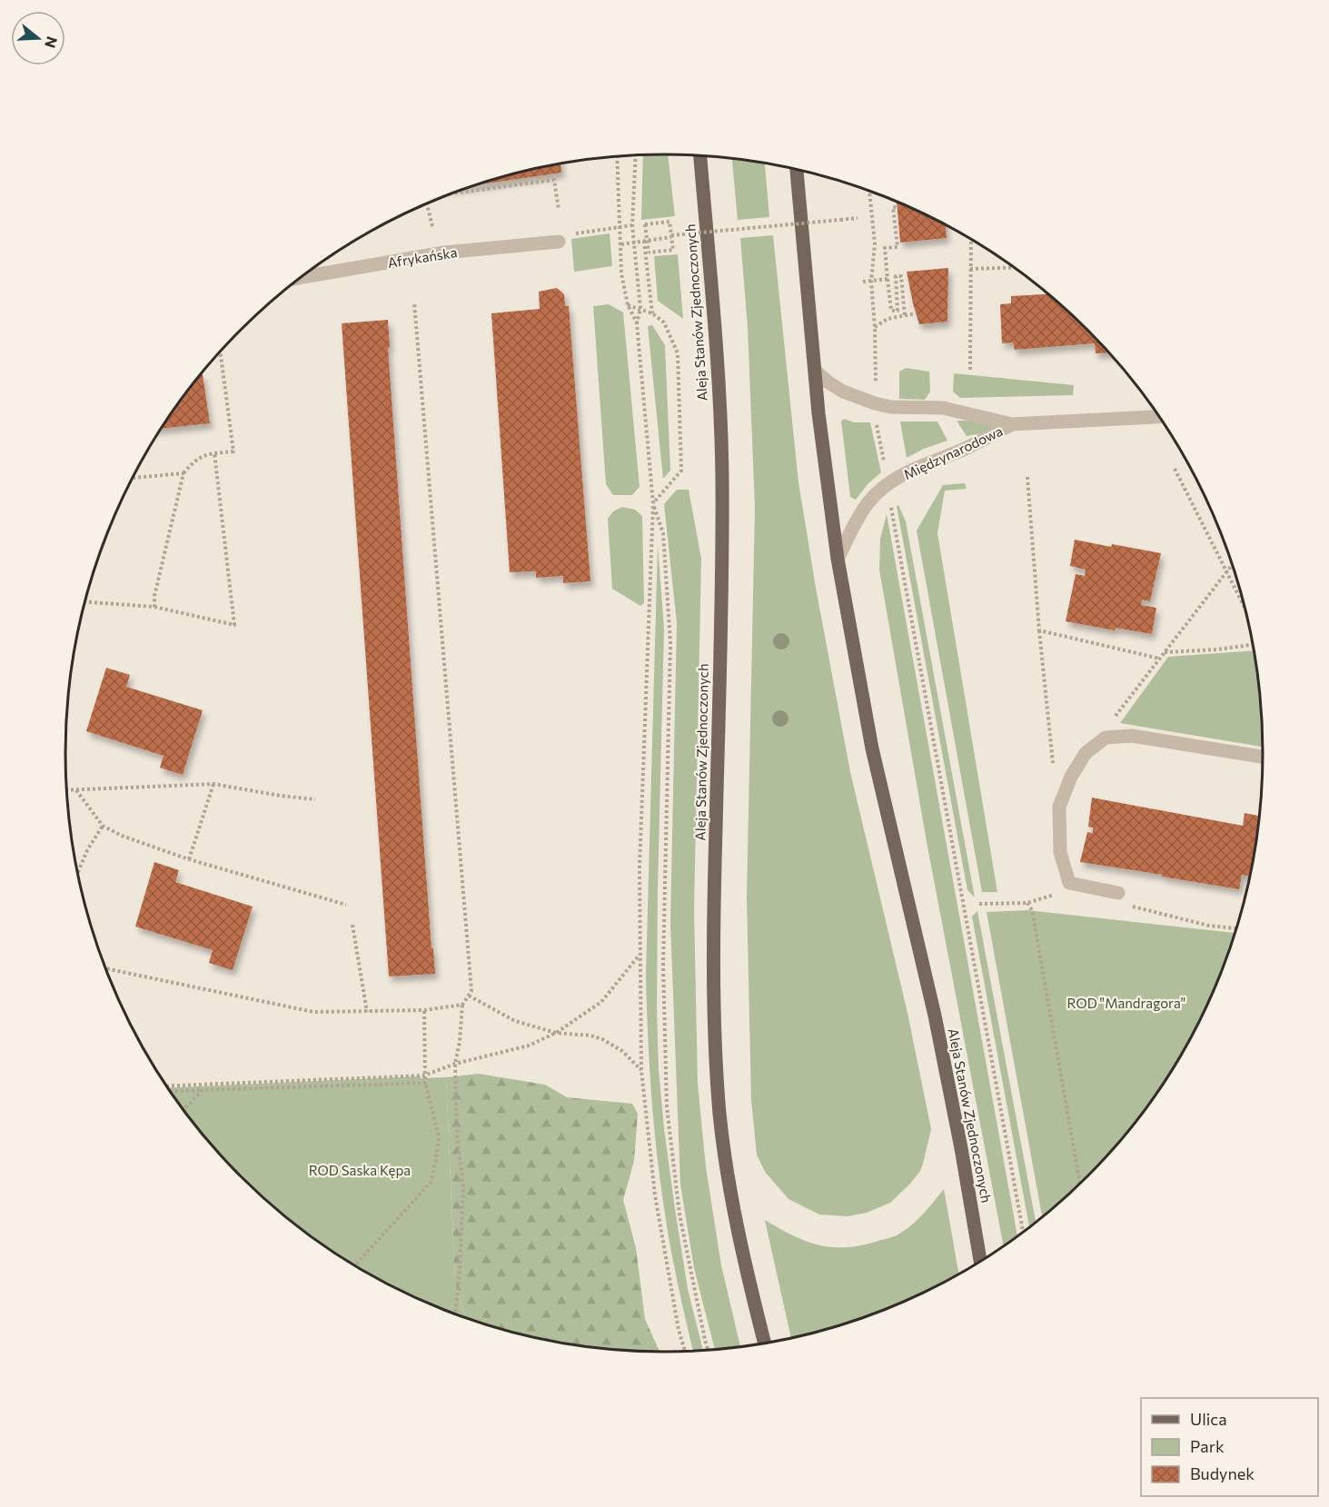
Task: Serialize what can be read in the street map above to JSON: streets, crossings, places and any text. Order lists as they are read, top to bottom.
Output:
{
  "streets": {
    "main road": ["Aleja Stanów Zjednoczonych"],
    "street": ["Afrykańska", "Międzynarodowa"]
  },
  "crossings": [
    ["Aleja Stanów Zjednoczonych", "Międzynarodowa"]
  ],
  "parks": ["ROD \"Mandragora\"", "ROD Saska Kępa"],
  "legend": ["Ulica", "Park", "Budynek"],
  "north": "right"
}
